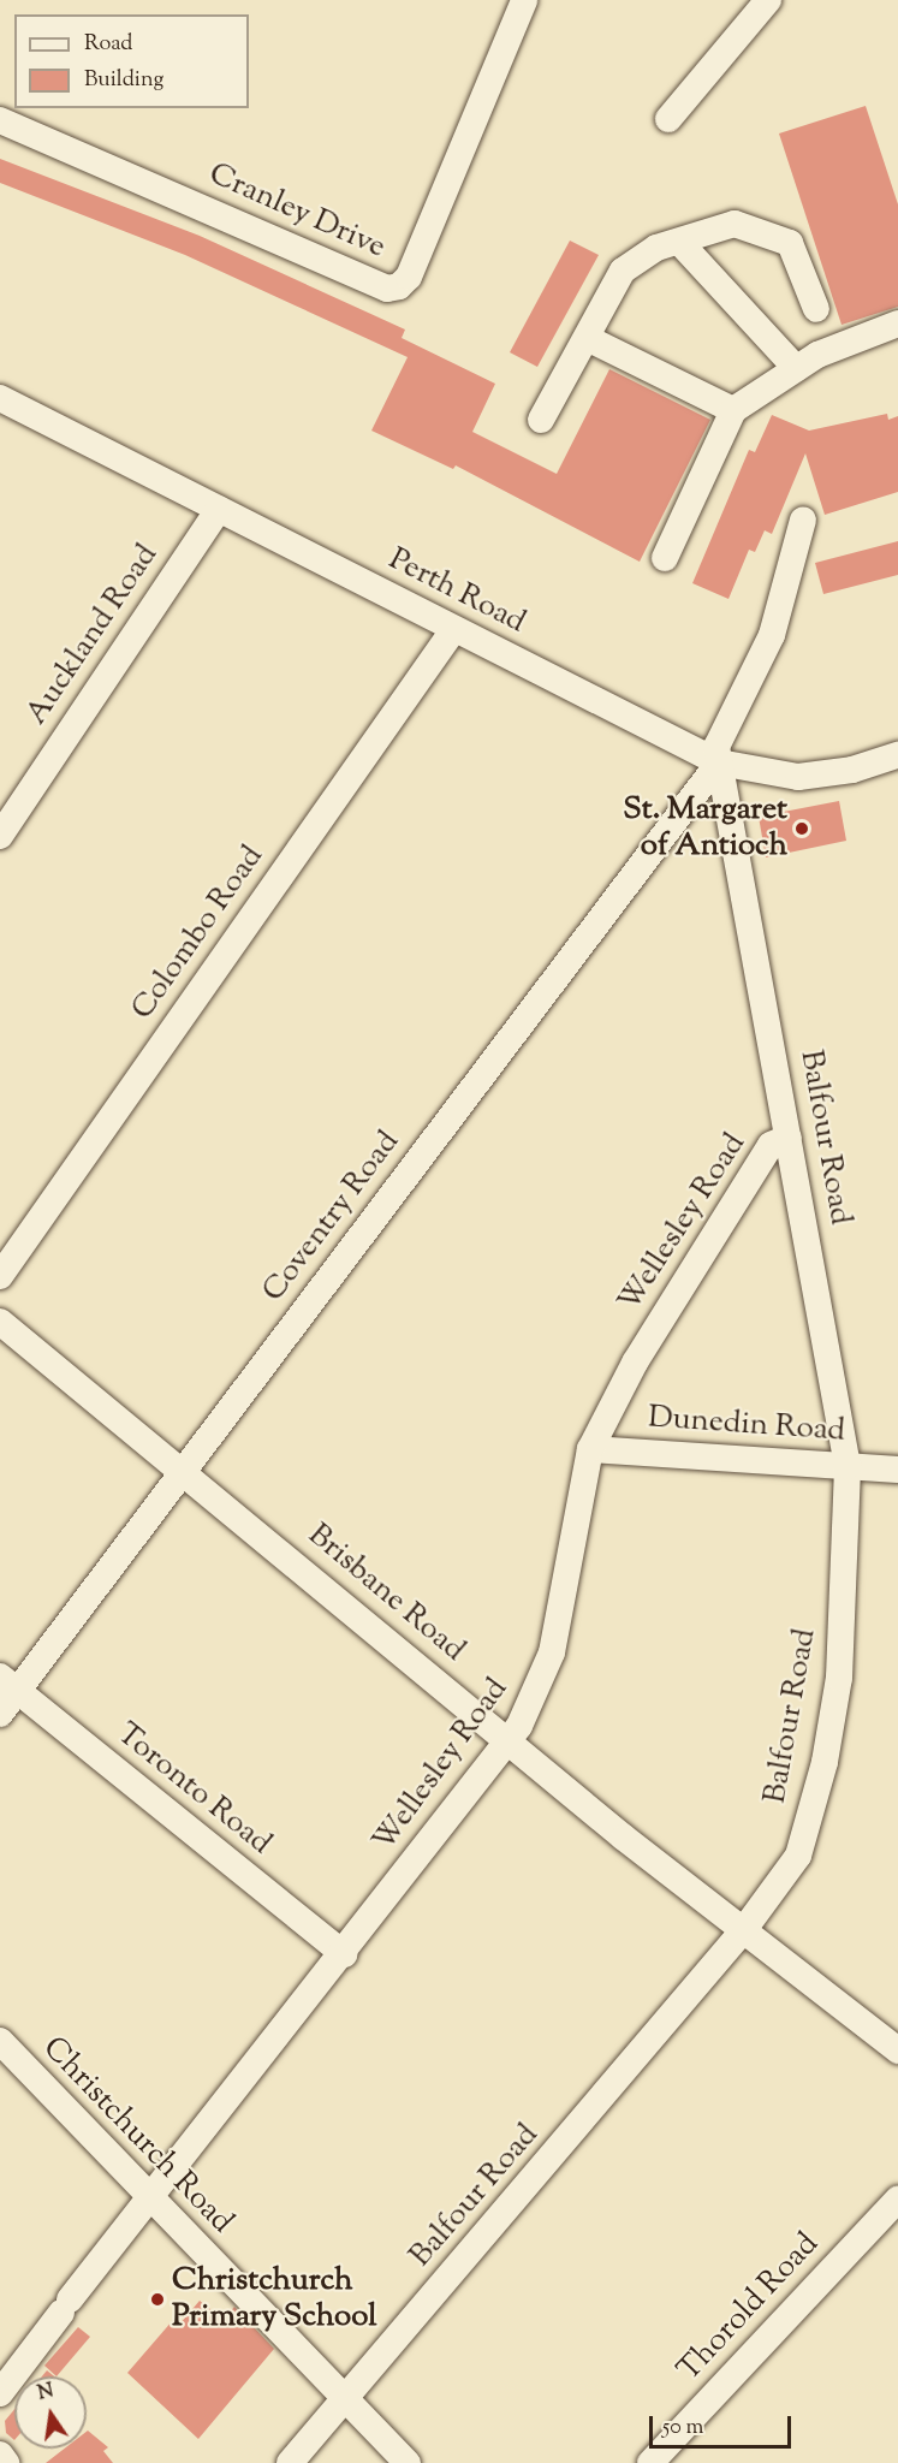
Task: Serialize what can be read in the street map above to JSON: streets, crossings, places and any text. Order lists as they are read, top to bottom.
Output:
{
  "streets": {
    "street": [
      "Cranley Drive",
      "Perth Road",
      "Auckland Road",
      "Colombo Road",
      "Balfour Road",
      "Coventry Road",
      "Wellesley Road",
      "Dunedin Road",
      "Brisbane Road",
      "Toronto Road",
      "Christchurch Road",
      "Thorold Road"
    ]
  },
  "crossings": [
    ["Perth Road", "Auckland Road"],
    ["Perth Road", "Colombo Road"],
    ["Perth Road", "Balfour Road"],
    ["Perth Road", "Coventry Road"],
    ["Balfour Road", "Coventry Road"],
    ["Balfour Road", "Wellesley Road"],
    ["Balfour Road", "Dunedin Road"],
    ["Balfour Road", "Brisbane Road"],
    ["Balfour Road", "Christchurch Road"],
    ["Coventry Road", "Brisbane Road"],
    ["Coventry Road", "Toronto Road"],
    ["Wellesley Road", "Dunedin Road"],
    ["Wellesley Road", "Brisbane Road"],
    ["Wellesley Road", "Toronto Road"],
    ["Wellesley Road", "Christchurch Road"]
  ],
  "places": ["St. Margaret of Antioch", "Christchurch Primary School"],
  "legend": ["Road", "Building"],
  "scale_bar": "50 m",
  "north": "top"
}
